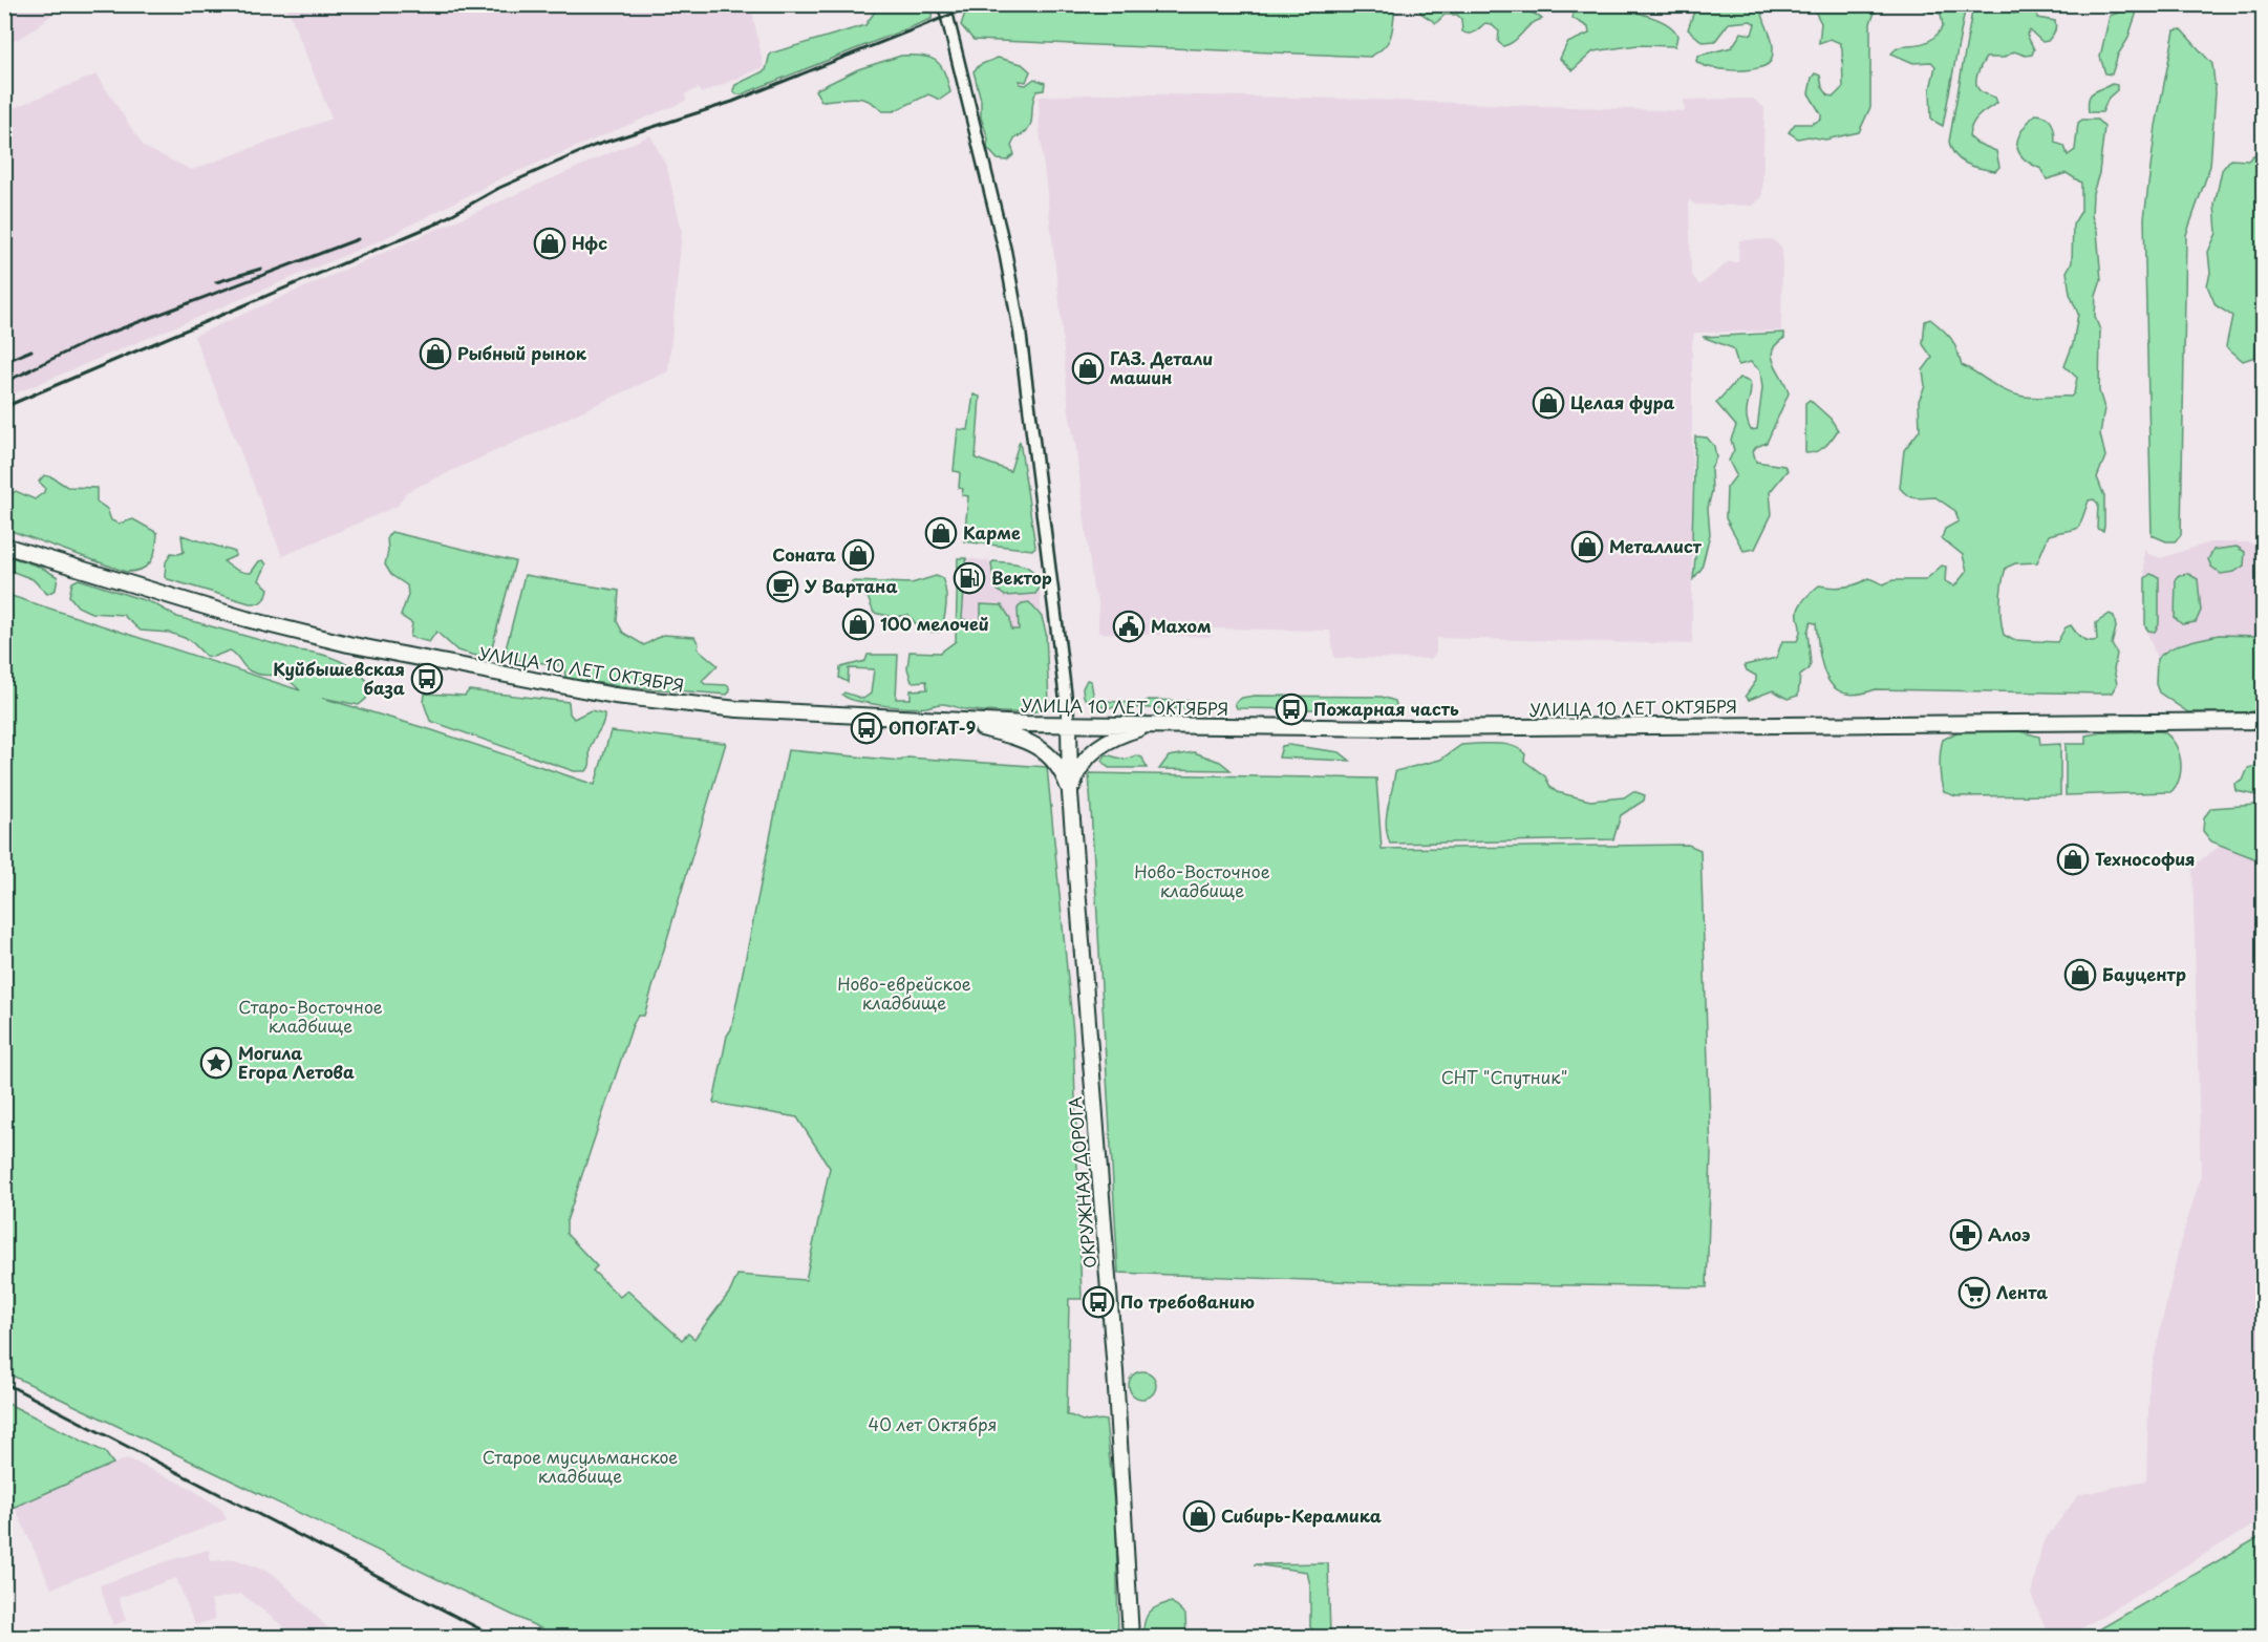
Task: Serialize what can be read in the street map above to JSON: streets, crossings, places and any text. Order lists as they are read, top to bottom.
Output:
{
  "streets": {
    "main road": ["УЛИЦА 10 ЛЕТ ОКТЯБРЯ", "ОКРУЖНАЯ ДОРОГА"]
  },
  "crossings": [
    ["УЛИЦА 10 ЛЕТ ОКТЯБРЯ", "ОКРУЖНАЯ ДОРОГА"]
  ],
  "parks": [
    "Ново-Восточное кладбище",
    "Ново-еврейское кладбище",
    "Старо-Восточное кладбище",
    "СНТ \"Спутник\"",
    "40 лет Октября",
    "Старое мусульманское кладбище"
  ],
  "places": {
    "shop": [
      "Нфс",
      "Рыбный рынок",
      "ГАЗ. Детали машин",
      "Целая фура",
      "Карме",
      "Металлист",
      "Соната",
      "100 мелочей",
      "Технософия",
      "Бауцентр",
      "Сибирь-Керамика"
    ],
    "fuel station": ["Вектор"],
    "cafe": ["У Вартана"],
    "public building": ["Махом"],
    "bus stop": [
      "Куйбышевская база",
      "Пожарная часть",
      "ОПОГАТ-9",
      "По требованию"
    ],
    "place": ["Могила Егора Летова"],
    "pharmacy": ["Алоэ"],
    "supermarket": ["Лента"]
  }
}
